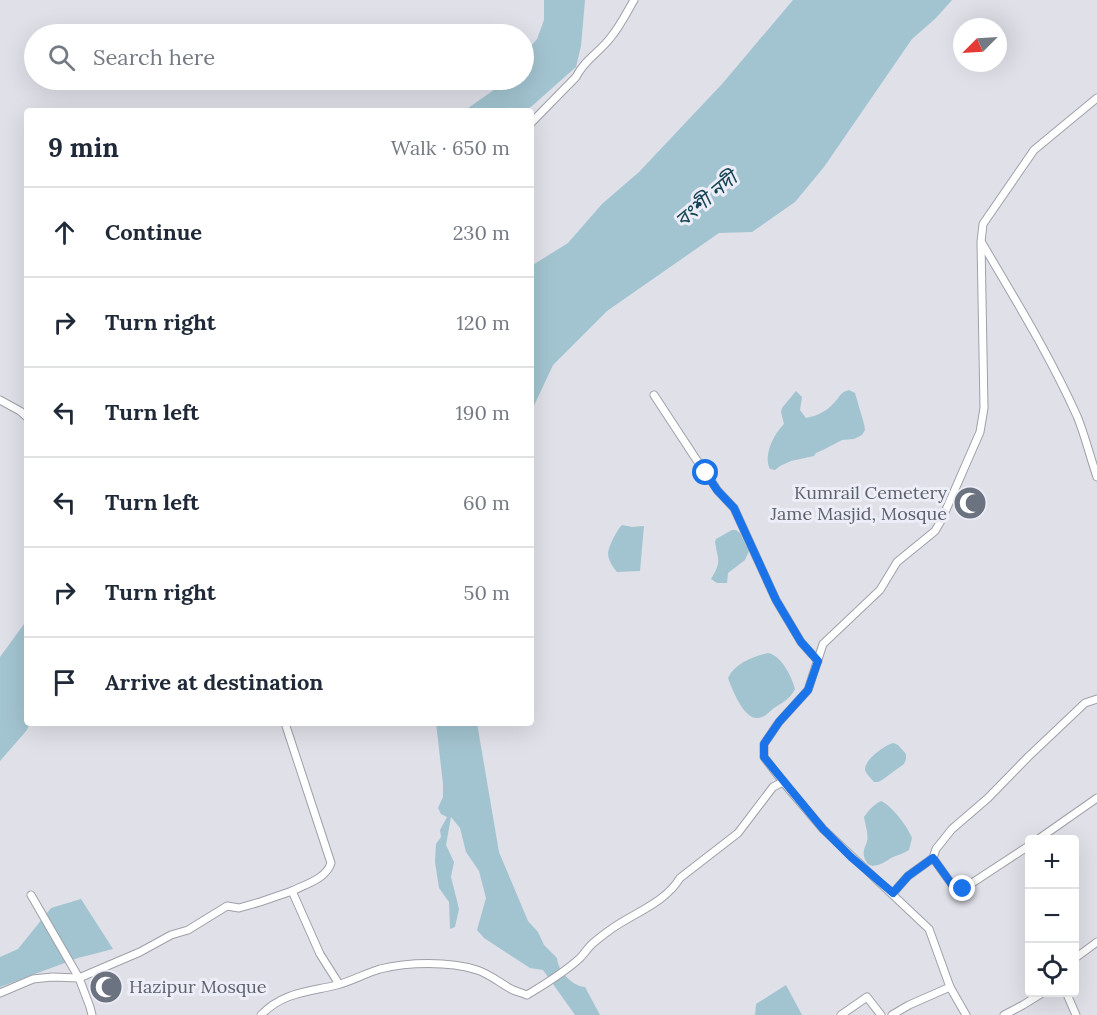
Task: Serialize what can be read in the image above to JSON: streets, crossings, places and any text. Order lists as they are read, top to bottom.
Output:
{
  "water": ["বংশী নদী"],
  "places": {
    "mosque": ["Kumrail Cemetery Jame Masjid, Mosque", "Hazipur Mosque"]
  },
  "north": "bottom left",
  "page": {
    "search": "Search here",
    "heading": ["9 min", "Walk · 650 m"],
    "list": [
      ["Continue", "230 m"],
      ["Turn right", "120 m"],
      ["Turn left", "190 m"],
      ["Turn left", "60 m"],
      ["Turn right", "50 m"],
      "Arrive at destination"
    ],
    "map_buttons": ["+", "−"]
  }
}
